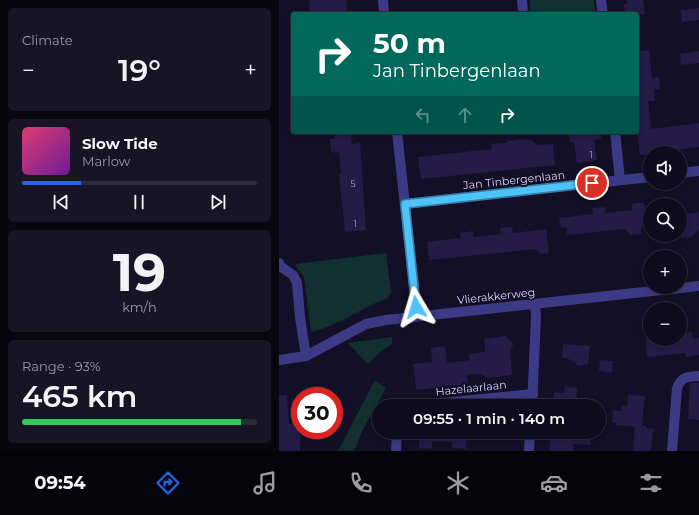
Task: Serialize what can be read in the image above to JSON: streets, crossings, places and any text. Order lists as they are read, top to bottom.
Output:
{
  "streets": {
    "street": ["Jan Tinbergenlaan", "Vlierakkerweg", "Hazelaarlaan"]
  },
  "house_numbers": ["1", "5", "1"],
  "page": {
    "tile": [
      "Climate",
      ["19", "km/h"],
      ["Range · 93%", "465 km"]
    ],
    "turn": ["50 m", "Jan Tinbergenlaan"],
    "heat": ["−", "19°", "+"],
    "song": ["Slow Tide", "Marlow"],
    "map_buttons": ["+", "−"],
    "limit": "30",
    "trip": "09:55 · 1 min · 140 m",
    "tabs": "09:54"
  }
}
